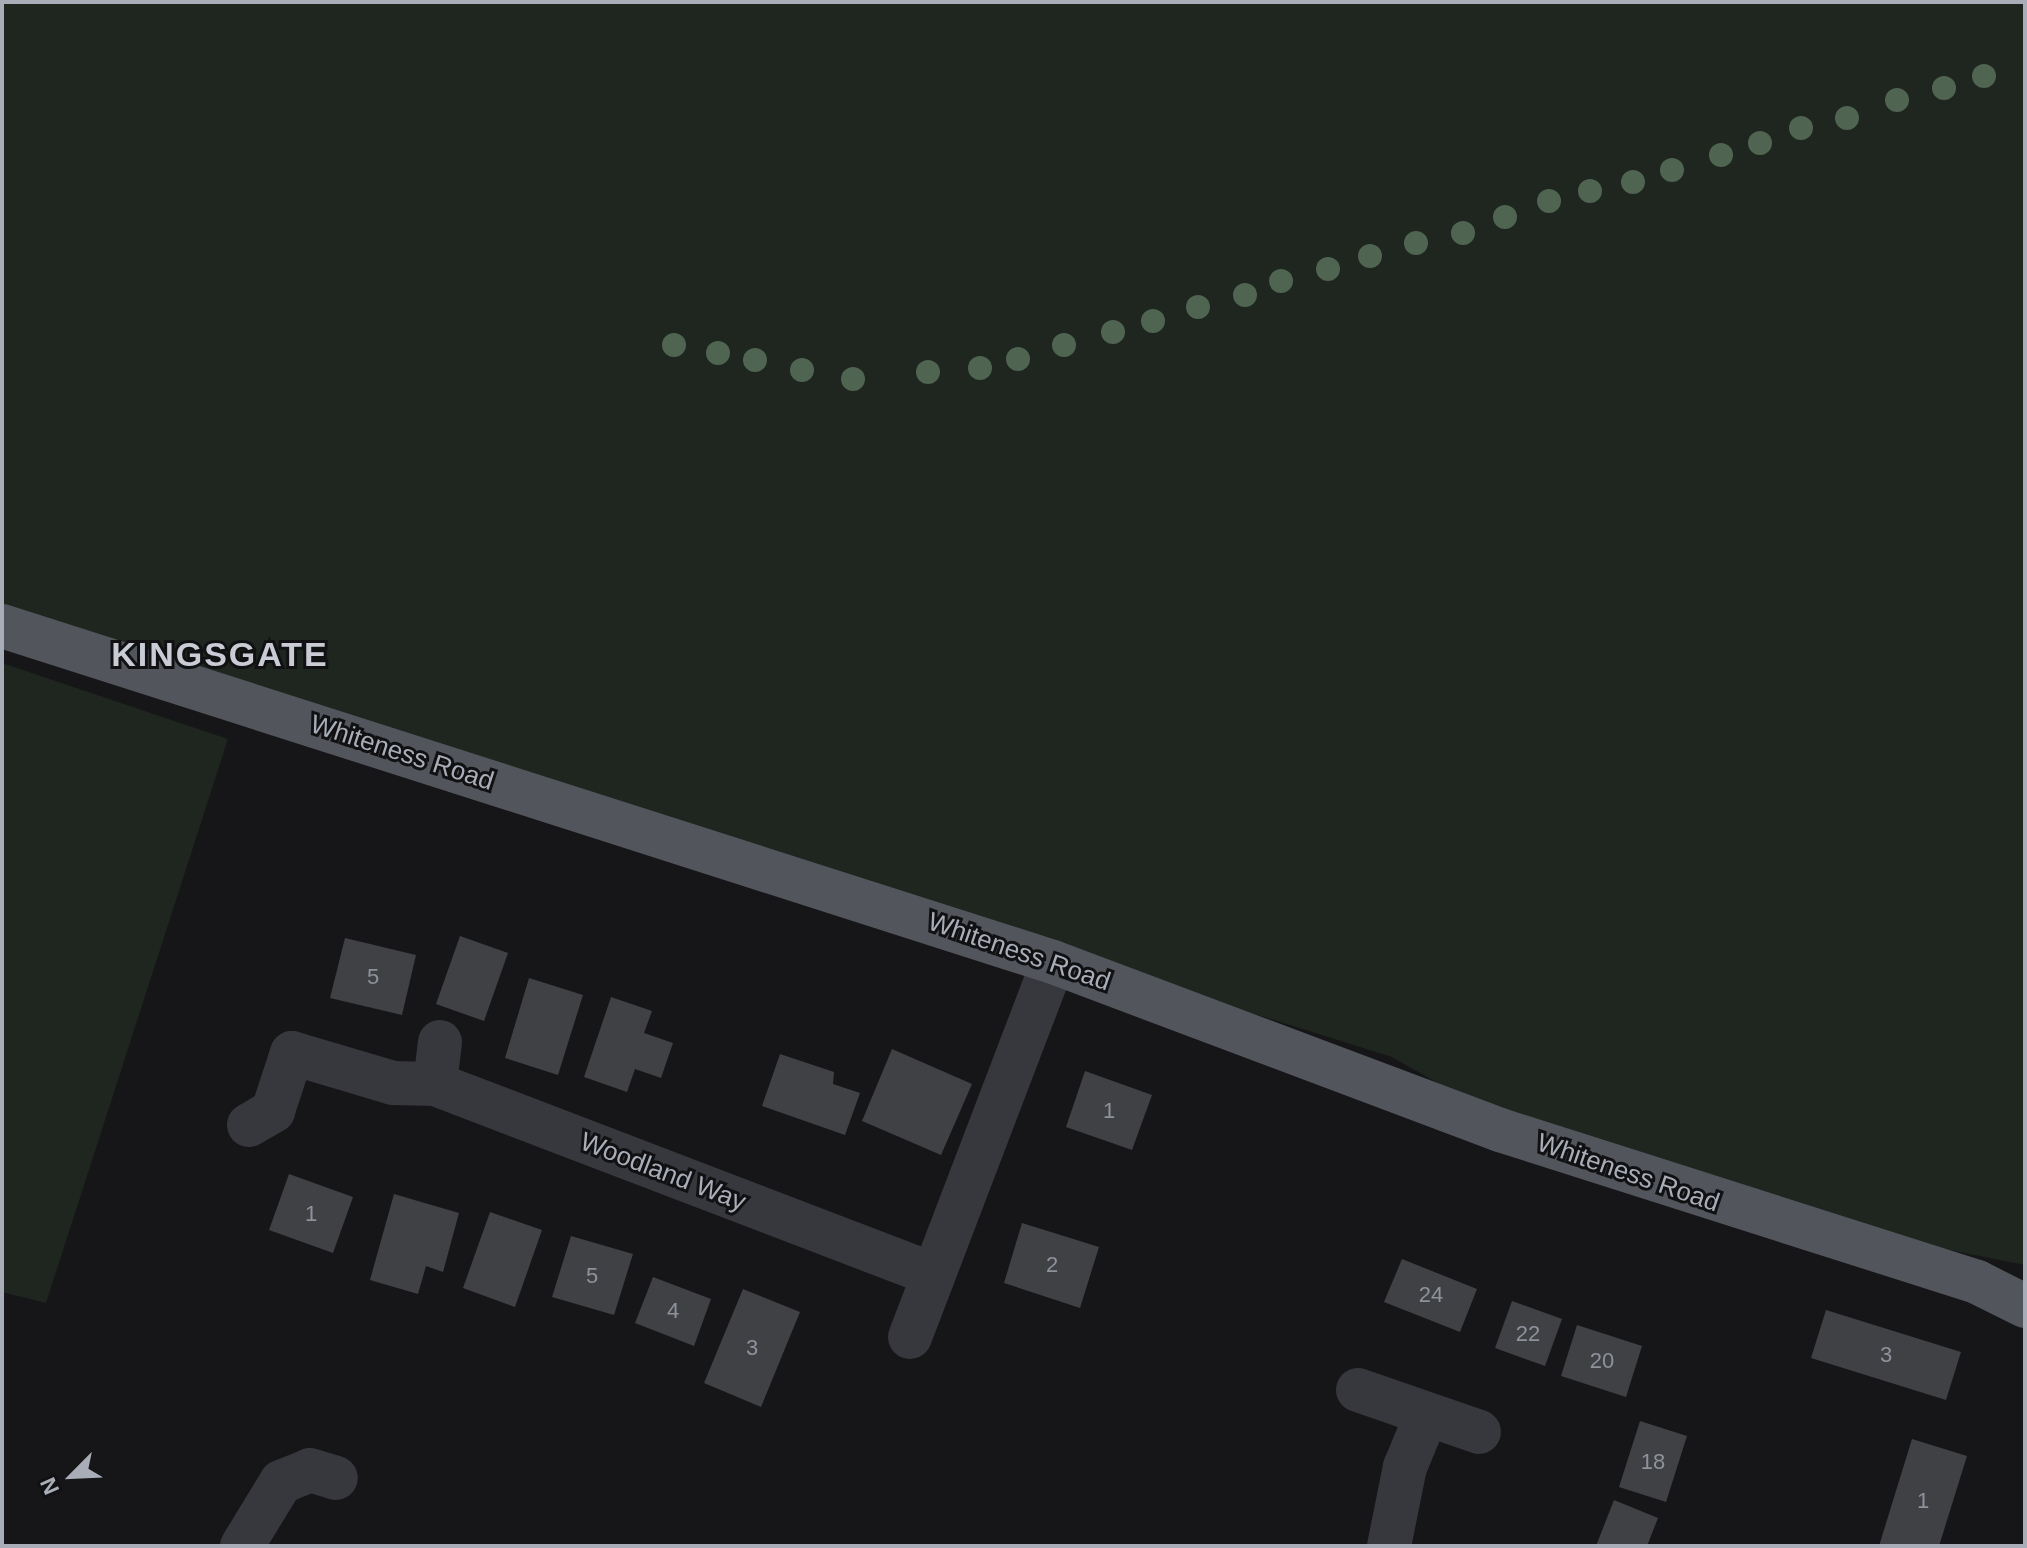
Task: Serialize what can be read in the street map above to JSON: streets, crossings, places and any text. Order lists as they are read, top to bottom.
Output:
{
  "streets": {
    "main road": ["Whiteness Road"],
    "street": ["Woodland Way"]
  },
  "districts": ["KINGSGATE"],
  "house_numbers": [
    "5",
    "1",
    "1",
    "2",
    "5",
    "24",
    "4",
    "22",
    "3",
    "3",
    "20",
    "18",
    "1"
  ],
  "north": "bottom left"
}
